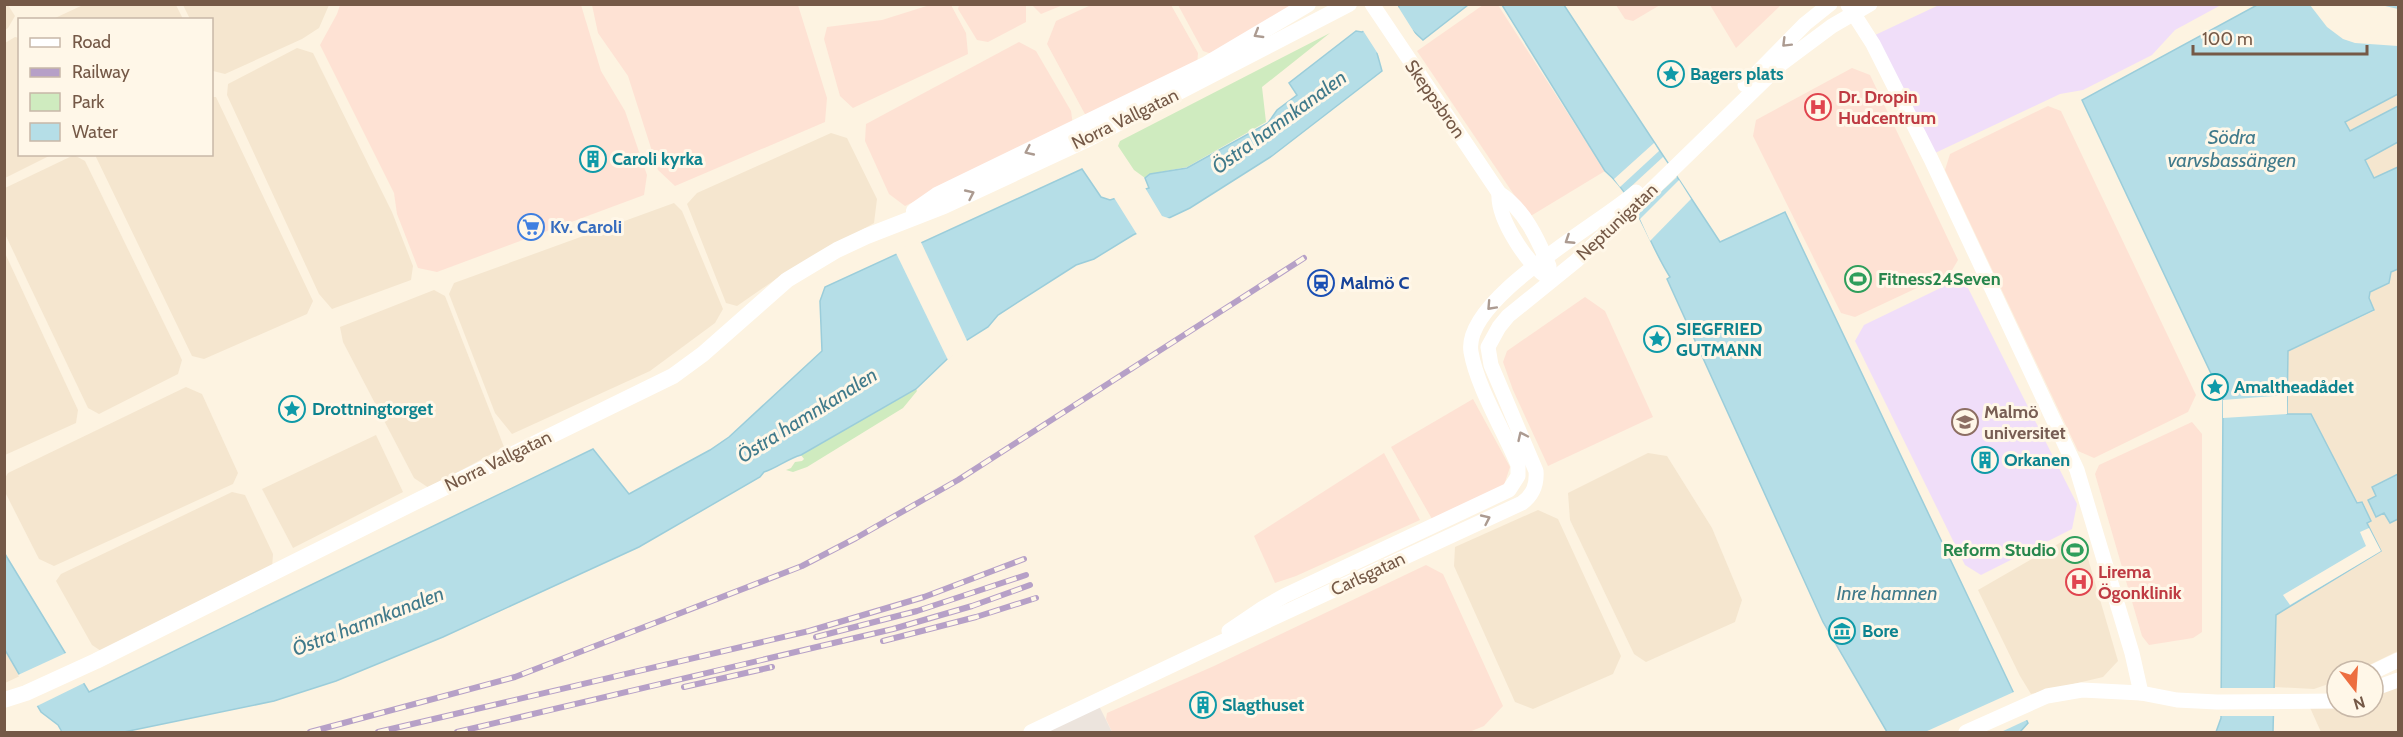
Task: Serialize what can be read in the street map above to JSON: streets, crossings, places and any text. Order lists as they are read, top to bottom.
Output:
{
  "streets": {
    "main road": ["Norra Vallgatan"],
    "street": ["Skeppsbron", "Neptunigatan", "Carlsgatan"]
  },
  "crossings": [
    ["Skeppsbron", "Neptunigatan"],
    ["Neptunigatan", "Carlsgatan"]
  ],
  "water": ["Östra hamnkanalen", "Södra varvsbassängen", "Inre hamnen"],
  "places": {
    "place": [
      "Bagers plats",
      "SIEGFRIED GUTMANN",
      "Amaltheadådet",
      "Drottningtorget"
    ],
    "hospital": ["Dr. Dropin Hudcentrum", "Lirema Ögonklinik"],
    "building": ["Caroli kyrka", "Orkanen", "Slagthuset"],
    "supermarket": ["Kv. Caroli"],
    "sports": ["Fitness24Seven", "Reform Studio"],
    "station": ["Malmö C"],
    "school or university": ["Malmö universitet"],
    "museum": ["Bore"]
  },
  "legend": [
    "Road",
    "Railway",
    "Park",
    "Water"
  ],
  "scale_bar": "100 m",
  "north": "bottom"
}
